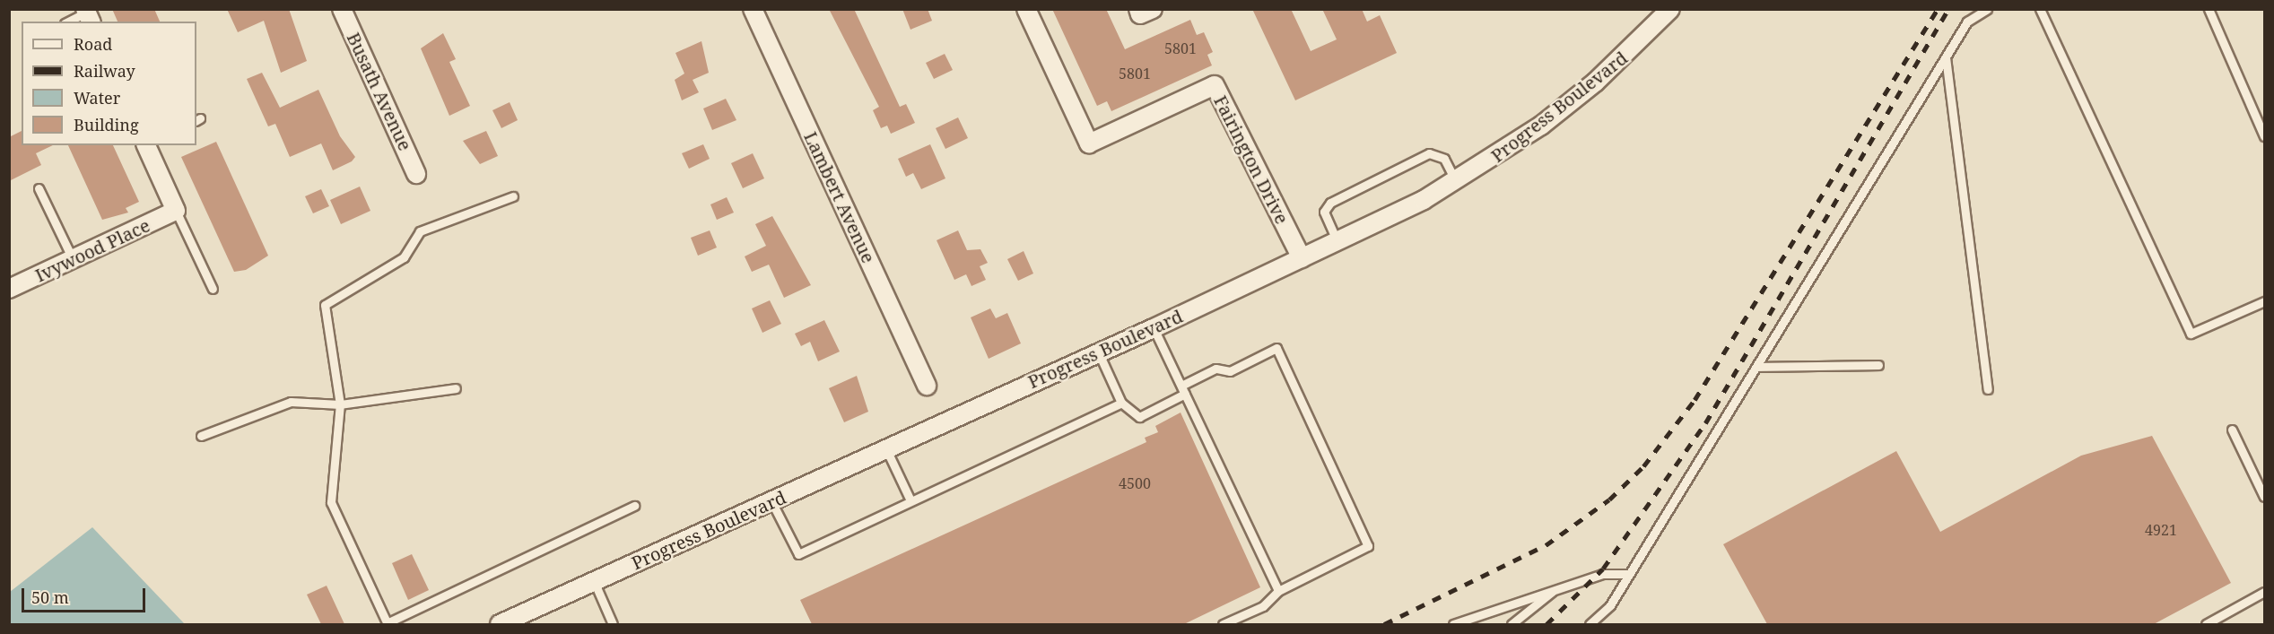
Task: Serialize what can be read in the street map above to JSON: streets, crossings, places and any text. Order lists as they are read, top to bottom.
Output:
{
  "streets": {
    "street": [
      "Busath Avenue",
      "Progress Boulevard",
      "Fairington Drive",
      "Lambert Avenue",
      "Ivywood Place"
    ]
  },
  "crossings": [
    ["Progress Boulevard", "Fairington Drive"]
  ],
  "house_numbers": [
    "5801",
    "5801",
    "4500",
    "4921"
  ],
  "legend": [
    "Road",
    "Railway",
    "Water",
    "Building"
  ],
  "scale_bar": "50 m"
}
